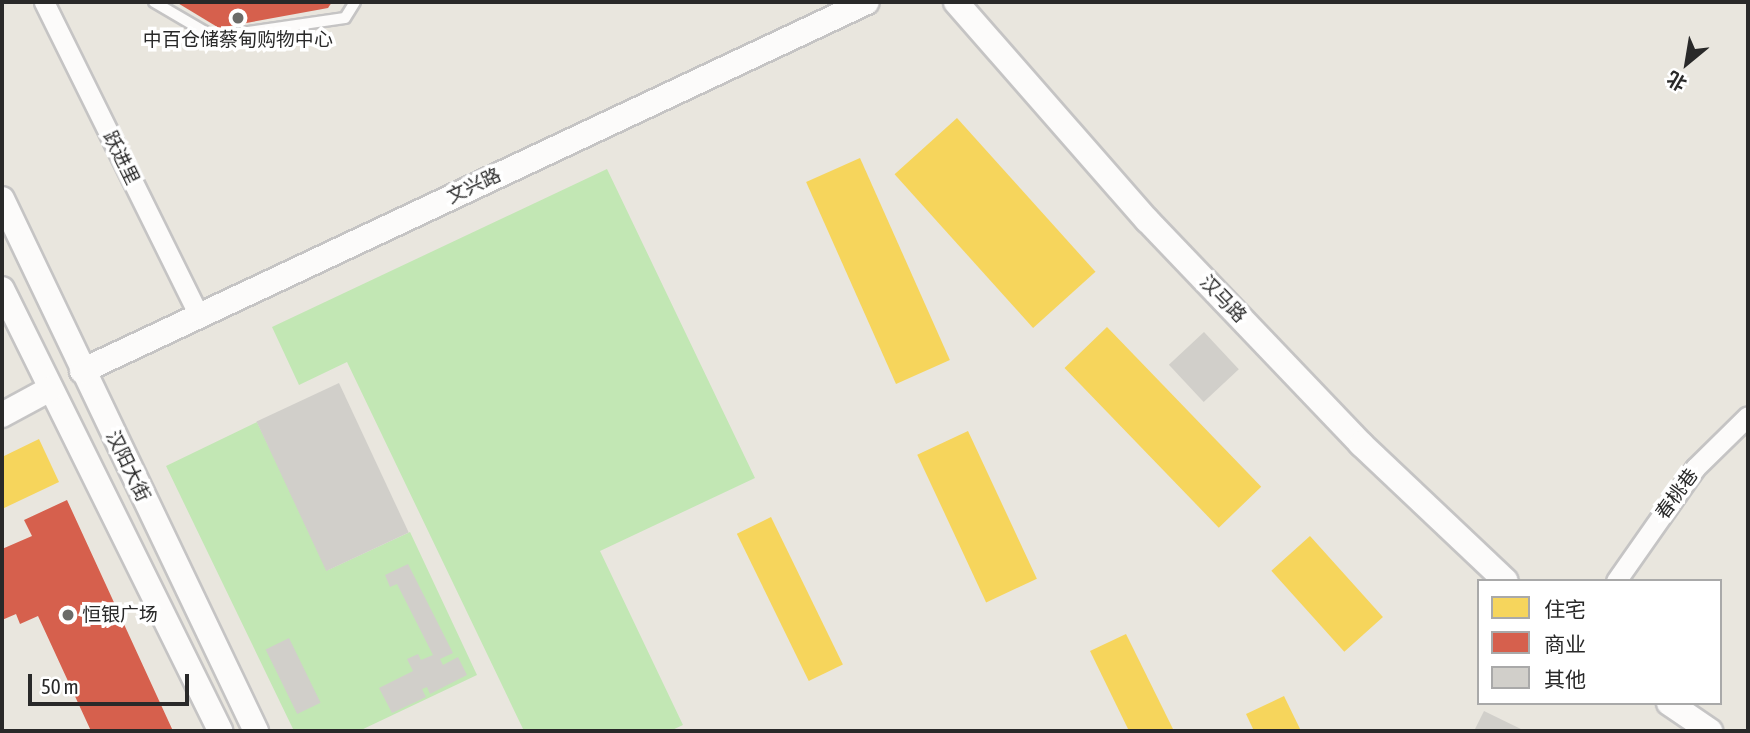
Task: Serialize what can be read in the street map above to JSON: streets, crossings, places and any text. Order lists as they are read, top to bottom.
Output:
{
  "streets": {
    "street": [
      "跃进里",
      "文兴路",
      "汉马路",
      "汉阳大街",
      "春桃巷"
    ]
  },
  "crossings": [
    ["跃进里", "文兴路"],
    ["文兴路", "汉阳大街"]
  ],
  "places": ["中百仓储蔡甸购物中心", "恒银广场"],
  "legend": ["住宅", "商业", "其他"],
  "scale_bar": "50 m",
  "north": "bottom left"
}
